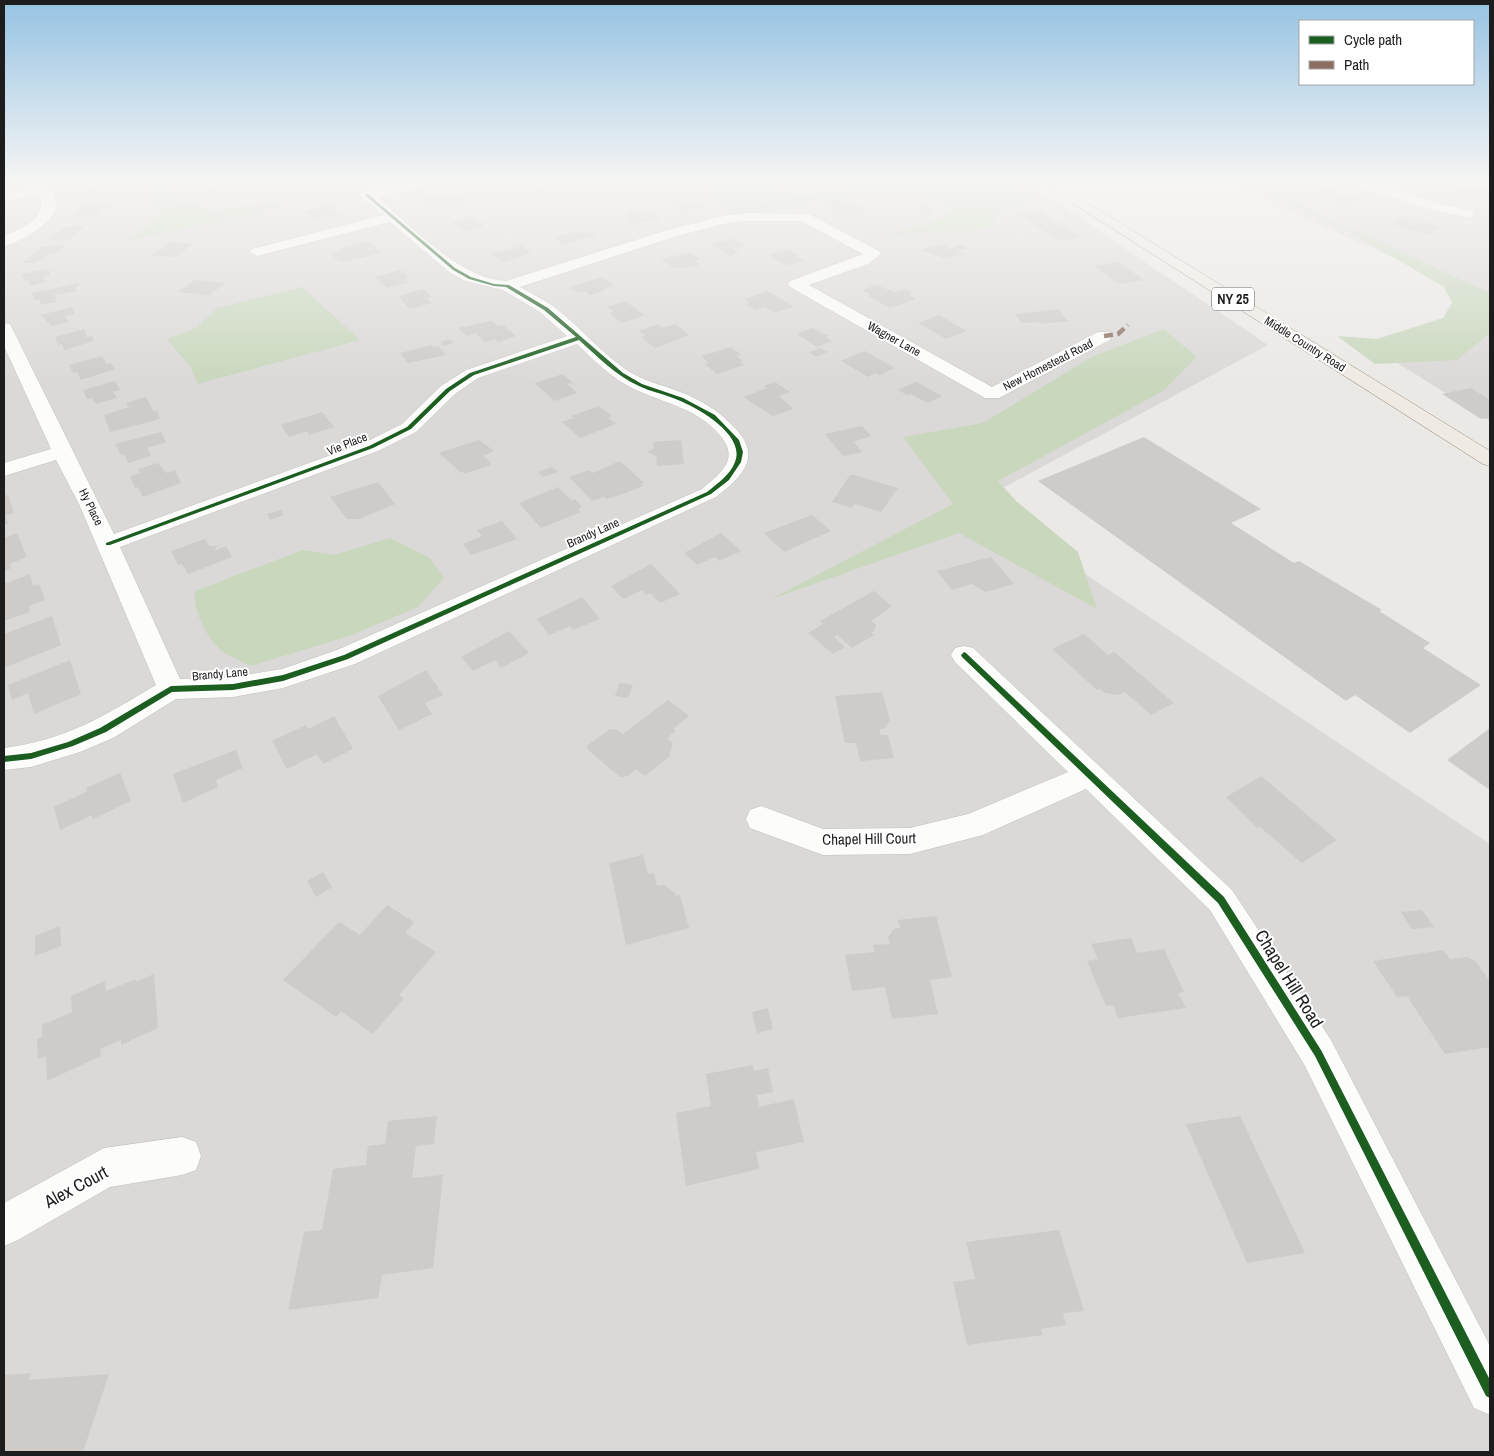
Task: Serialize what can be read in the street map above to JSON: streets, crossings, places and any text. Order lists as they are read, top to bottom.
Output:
{
  "streets": {
    "main road": ["NY 25", "Middle Country Road"],
    "street": [
      "Wagner Lane",
      "New Homestead Road",
      "Vie Place",
      "Hy Place",
      "Brandy Lane",
      "Chapel Hill Court",
      "Chapel Hill Road",
      "Alex Court"
    ]
  },
  "crossings": [
    ["Wagner Lane", "New Homestead Road"],
    ["Wagner Lane", "Brandy Lane"],
    ["Vie Place", "Hy Place"],
    ["Vie Place", "Brandy Lane"],
    ["Hy Place", "Brandy Lane"],
    ["Chapel Hill Court", "Chapel Hill Road"]
  ],
  "legend": ["Cycle path", "Path"]
}
